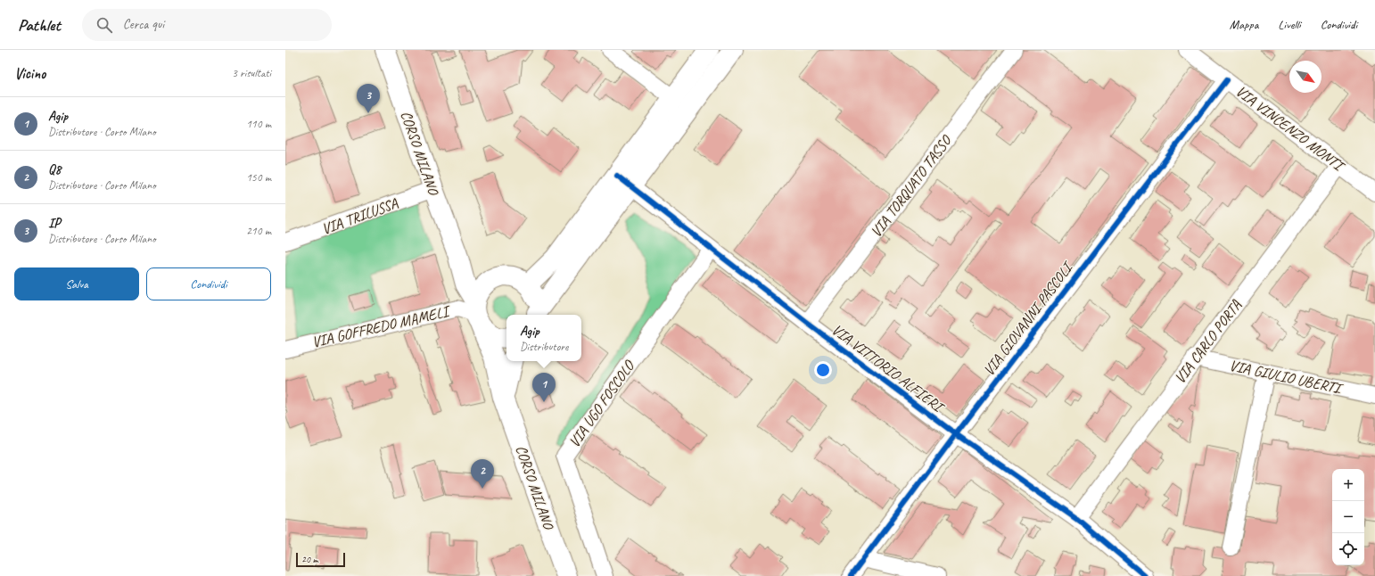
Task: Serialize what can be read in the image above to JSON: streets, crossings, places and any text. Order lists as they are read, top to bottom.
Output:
{
  "streets": {
    "main road": ["CORSO MILANO"],
    "street": [
      "VIA VINCENZO MONTI",
      "VIA TORQUATO TASSO",
      "VIA TRILUSSA",
      "VIA GIOVANNI PASCOLI",
      "VIA GOFFREDO MAMELI",
      "VIA CARLO PORTA",
      "VIA VITTORIO ALFIERI",
      "VIA GIULIO UBERTI",
      "VIA UGO FOSCOLO"
    ]
  },
  "crossings": [
    ["VIA VINCENZO MONTI", "VIA GIOVANNI PASCOLI"],
    ["VIA VINCENZO MONTI", "VIA CARLO PORTA"],
    ["CORSO MILANO", "VIA TRILUSSA"],
    ["CORSO MILANO", "VIA GOFFREDO MAMELI"],
    ["VIA TORQUATO TASSO", "VIA VITTORIO ALFIERI"],
    ["VIA GIOVANNI PASCOLI", "VIA VITTORIO ALFIERI"],
    ["VIA CARLO PORTA", "VIA VITTORIO ALFIERI"],
    ["VIA CARLO PORTA", "VIA GIULIO UBERTI"],
    ["VIA VITTORIO ALFIERI", "VIA UGO FOSCOLO"]
  ],
  "scale_bar": "20 m",
  "north": "bottom right",
  "page": {
    "header": "Pathlet",
    "search": "Cerca qui",
    "nav": ["Mappa", "Livelli", "Condividi"],
    "heading": ["Vicino", "3 risultati"],
    "pins": ["3", "1", "2"],
    "list": [
      {
        "mark": "1",
        "name": "Agip",
        "note": "Distributore · Corso Milano",
        "value": "110 m"
      },
      {
        "mark": "2",
        "name": "Q8",
        "note": "Distributore · Corso Milano",
        "value": "150 m"
      },
      {
        "mark": "3",
        "name": "IP",
        "note": "Distributore · Corso Milano",
        "value": "210 m"
      }
    ],
    "buttons": ["Salva", "Condividi"],
    "popup": ["Agip", "Distributore"],
    "map_buttons": ["+", "−"],
    "scale": "20 m"
  }
}
